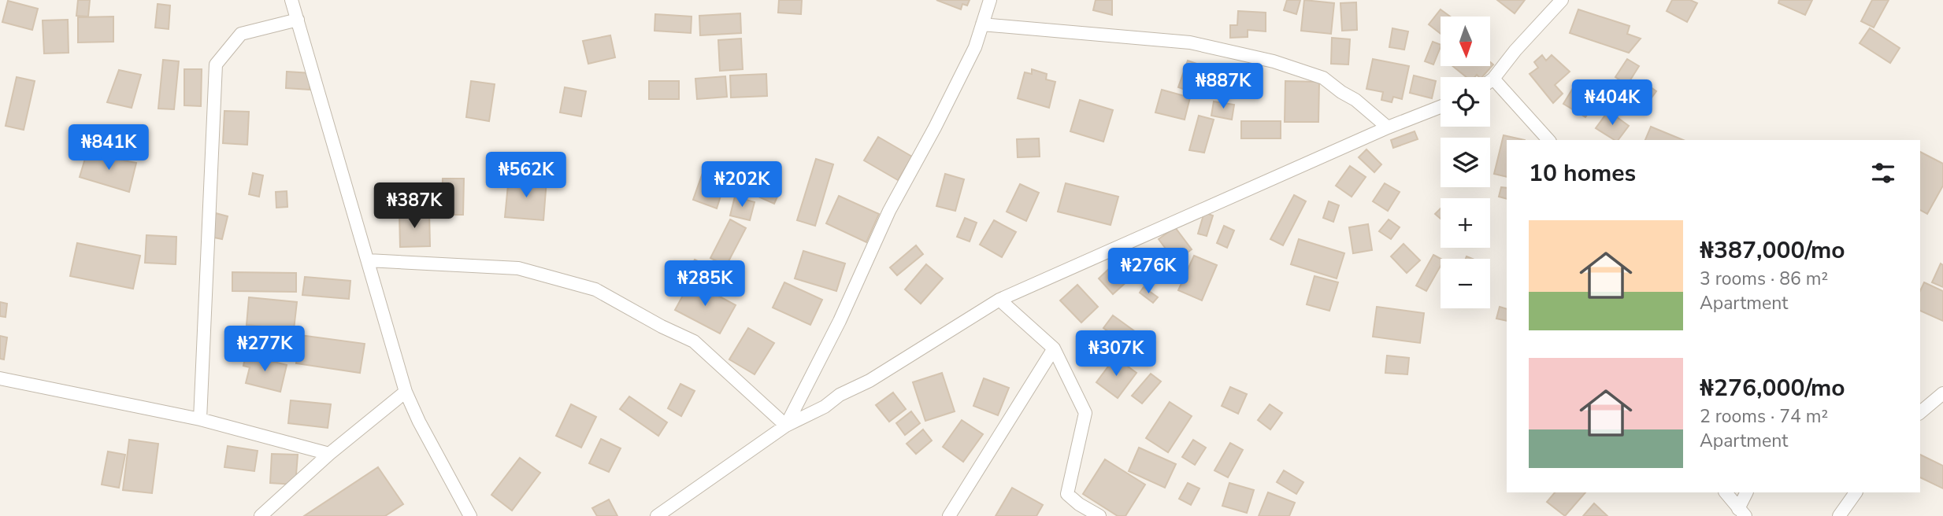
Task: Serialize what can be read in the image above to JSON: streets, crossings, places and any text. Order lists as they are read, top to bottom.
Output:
{
  "north": "bottom",
  "page": {
    "map_buttons": ["+", "−"],
    "price": [
      "₦887K",
      "₦404K",
      "₦841K",
      "₦562K",
      "₦202K",
      "₦387K",
      "₦276K",
      "₦285K",
      "₦277K",
      "₦307K"
    ],
    "heading": "10 homes",
    "list": [
      {
        "name": "₦387,000/mo",
        "note": "3 rooms · 86 m² · Apartment"
      },
      {
        "name": "₦276,000/mo",
        "note": "2 rooms · 74 m² · Apartment"
      }
    ]
  }
}
